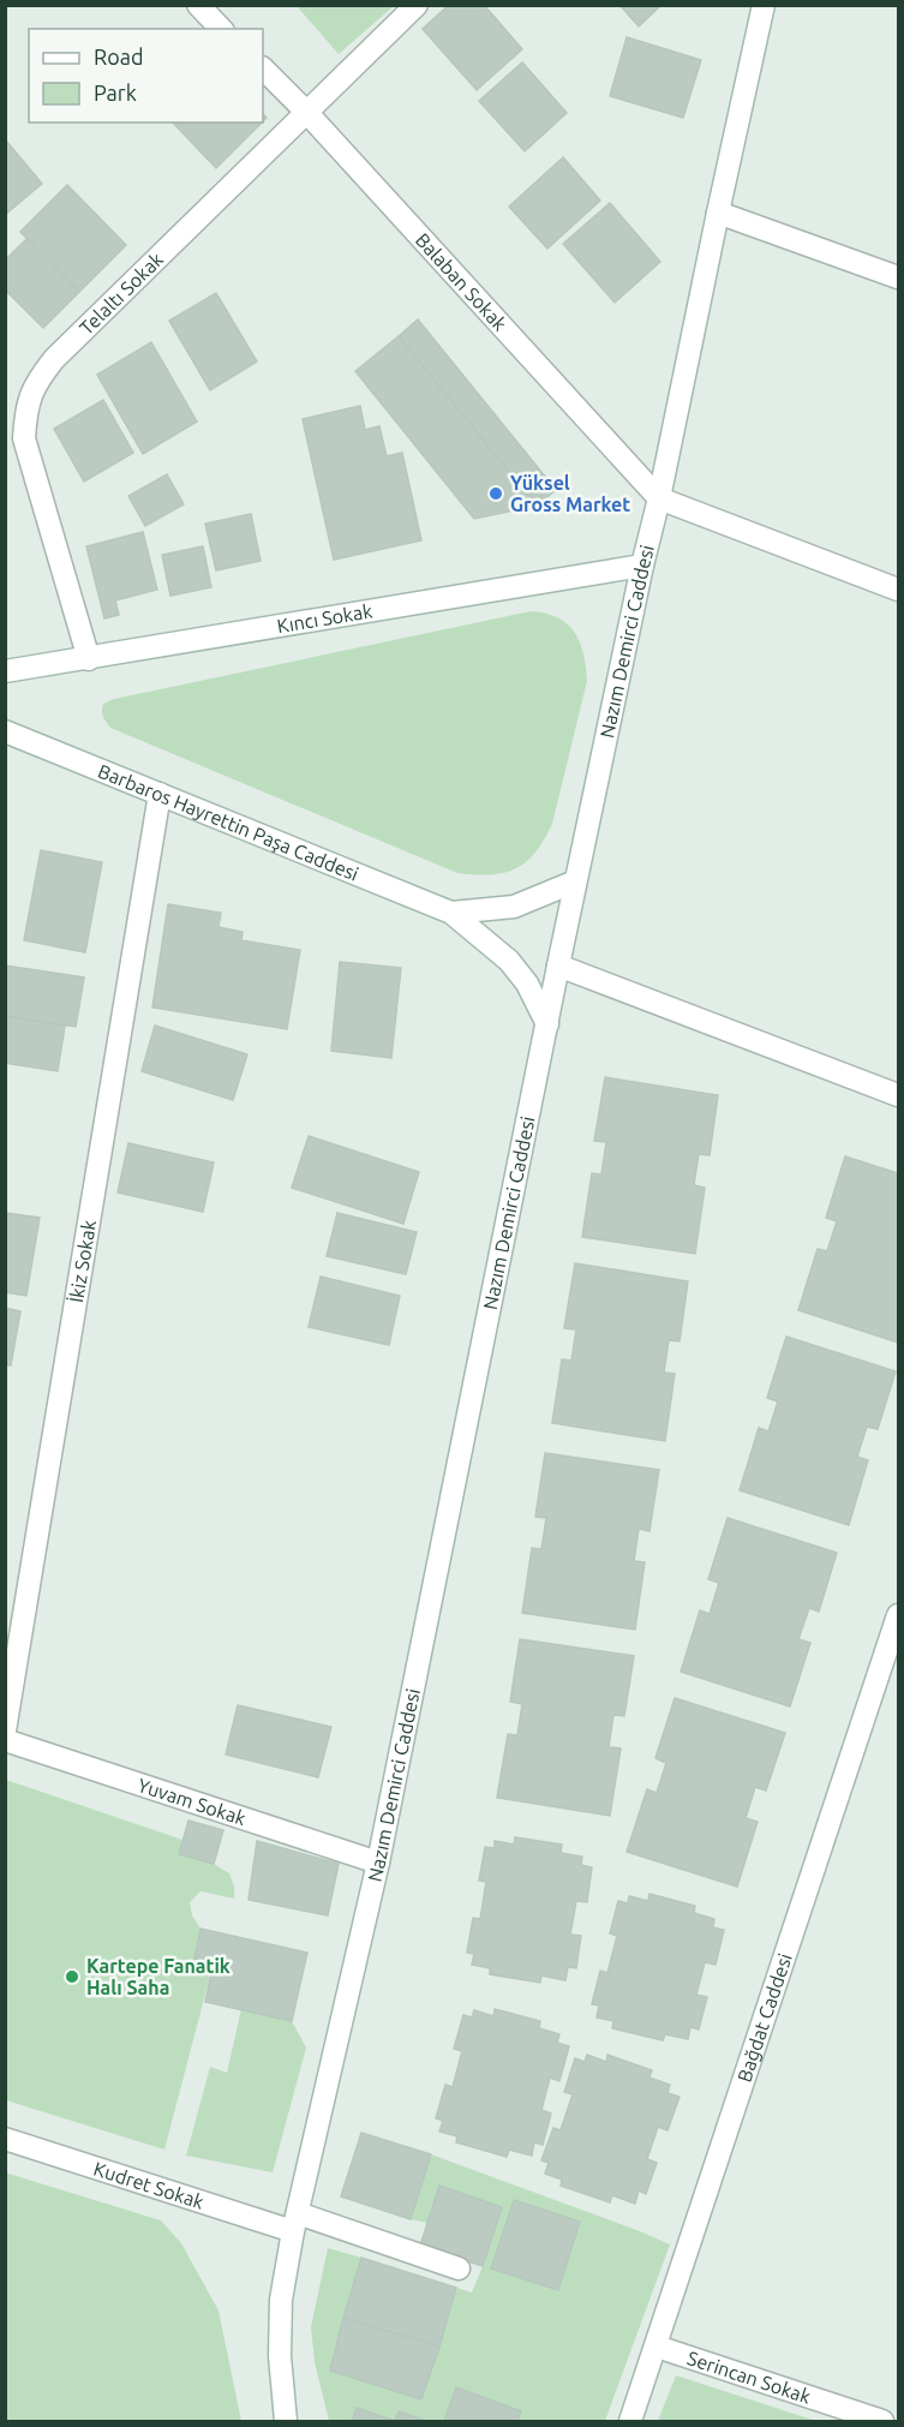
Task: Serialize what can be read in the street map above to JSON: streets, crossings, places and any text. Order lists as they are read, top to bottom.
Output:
{
  "streets": {
    "main road": [
      "Balaban Sokak",
      "Telaltı Sokak",
      "Kıncı Sokak",
      "Nazım Demirci Caddesi",
      "Barbaros Hayrettin Paşa Caddesi",
      "İkiz Sokak",
      "Yuvam Sokak",
      "Bağdat Caddesi",
      "Kudret Sokak",
      "Serincan Sokak"
    ]
  },
  "crossings": [
    ["Balaban Sokak", "Telaltı Sokak"],
    ["Balaban Sokak", "Nazım Demirci Caddesi"],
    ["Telaltı Sokak", "Kıncı Sokak"],
    ["Kıncı Sokak", "Nazım Demirci Caddesi"],
    ["Nazım Demirci Caddesi", "Yuvam Sokak"],
    ["Nazım Demirci Caddesi", "Kudret Sokak"],
    ["Barbaros Hayrettin Paşa Caddesi", "İkiz Sokak"],
    ["Bağdat Caddesi", "Serincan Sokak"]
  ],
  "places": ["Yüksel Gross Market", "Kartepe Fanatik Halı Saha"],
  "legend": ["Road", "Park"]
}
